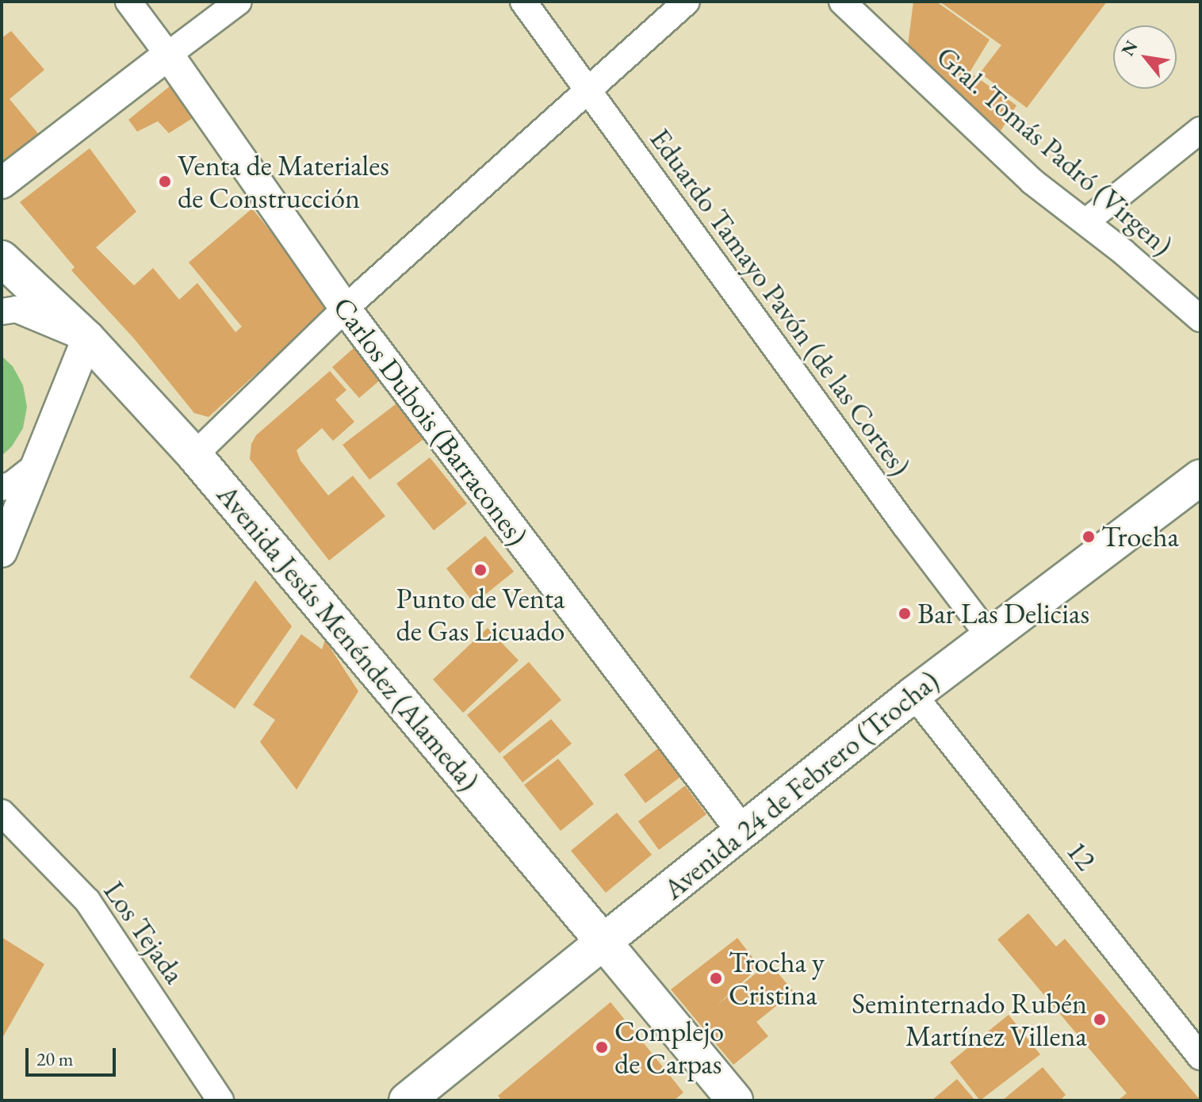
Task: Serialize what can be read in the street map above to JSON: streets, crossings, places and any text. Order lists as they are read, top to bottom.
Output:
{
  "streets": {
    "main road": ["Avenida Jesús Menéndez (Alameda)", "Avenida 24 de Febrero (Trocha)"],
    "street": [
      "Gral. Tomás Padró (Virgen)",
      "Eduardo Tamayo Pavón (de las Cortes)",
      "Carlos Dubois (Barracones)",
      "12",
      "Los Tejada"
    ]
  },
  "crossings": [
    ["Eduardo Tamayo Pavón (de las Cortes)", "Avenida 24 de Febrero (Trocha)"],
    ["Carlos Dubois (Barracones)", "Avenida 24 de Febrero (Trocha)"],
    ["Avenida Jesús Menéndez (Alameda)", "Avenida 24 de Febrero (Trocha)"],
    ["Avenida 24 de Febrero (Trocha)", "12"]
  ],
  "places": [
    "Venta de Materiales de Construcción",
    "Trocha",
    "Punto de Venta de Gas Licuado",
    "Bar Las Delicias",
    "Trocha y Cristina",
    "Seminternado Rubén Martínez Villena",
    "Complejo de Carpas"
  ],
  "scale_bar": "20 m",
  "north": "top left"
}
